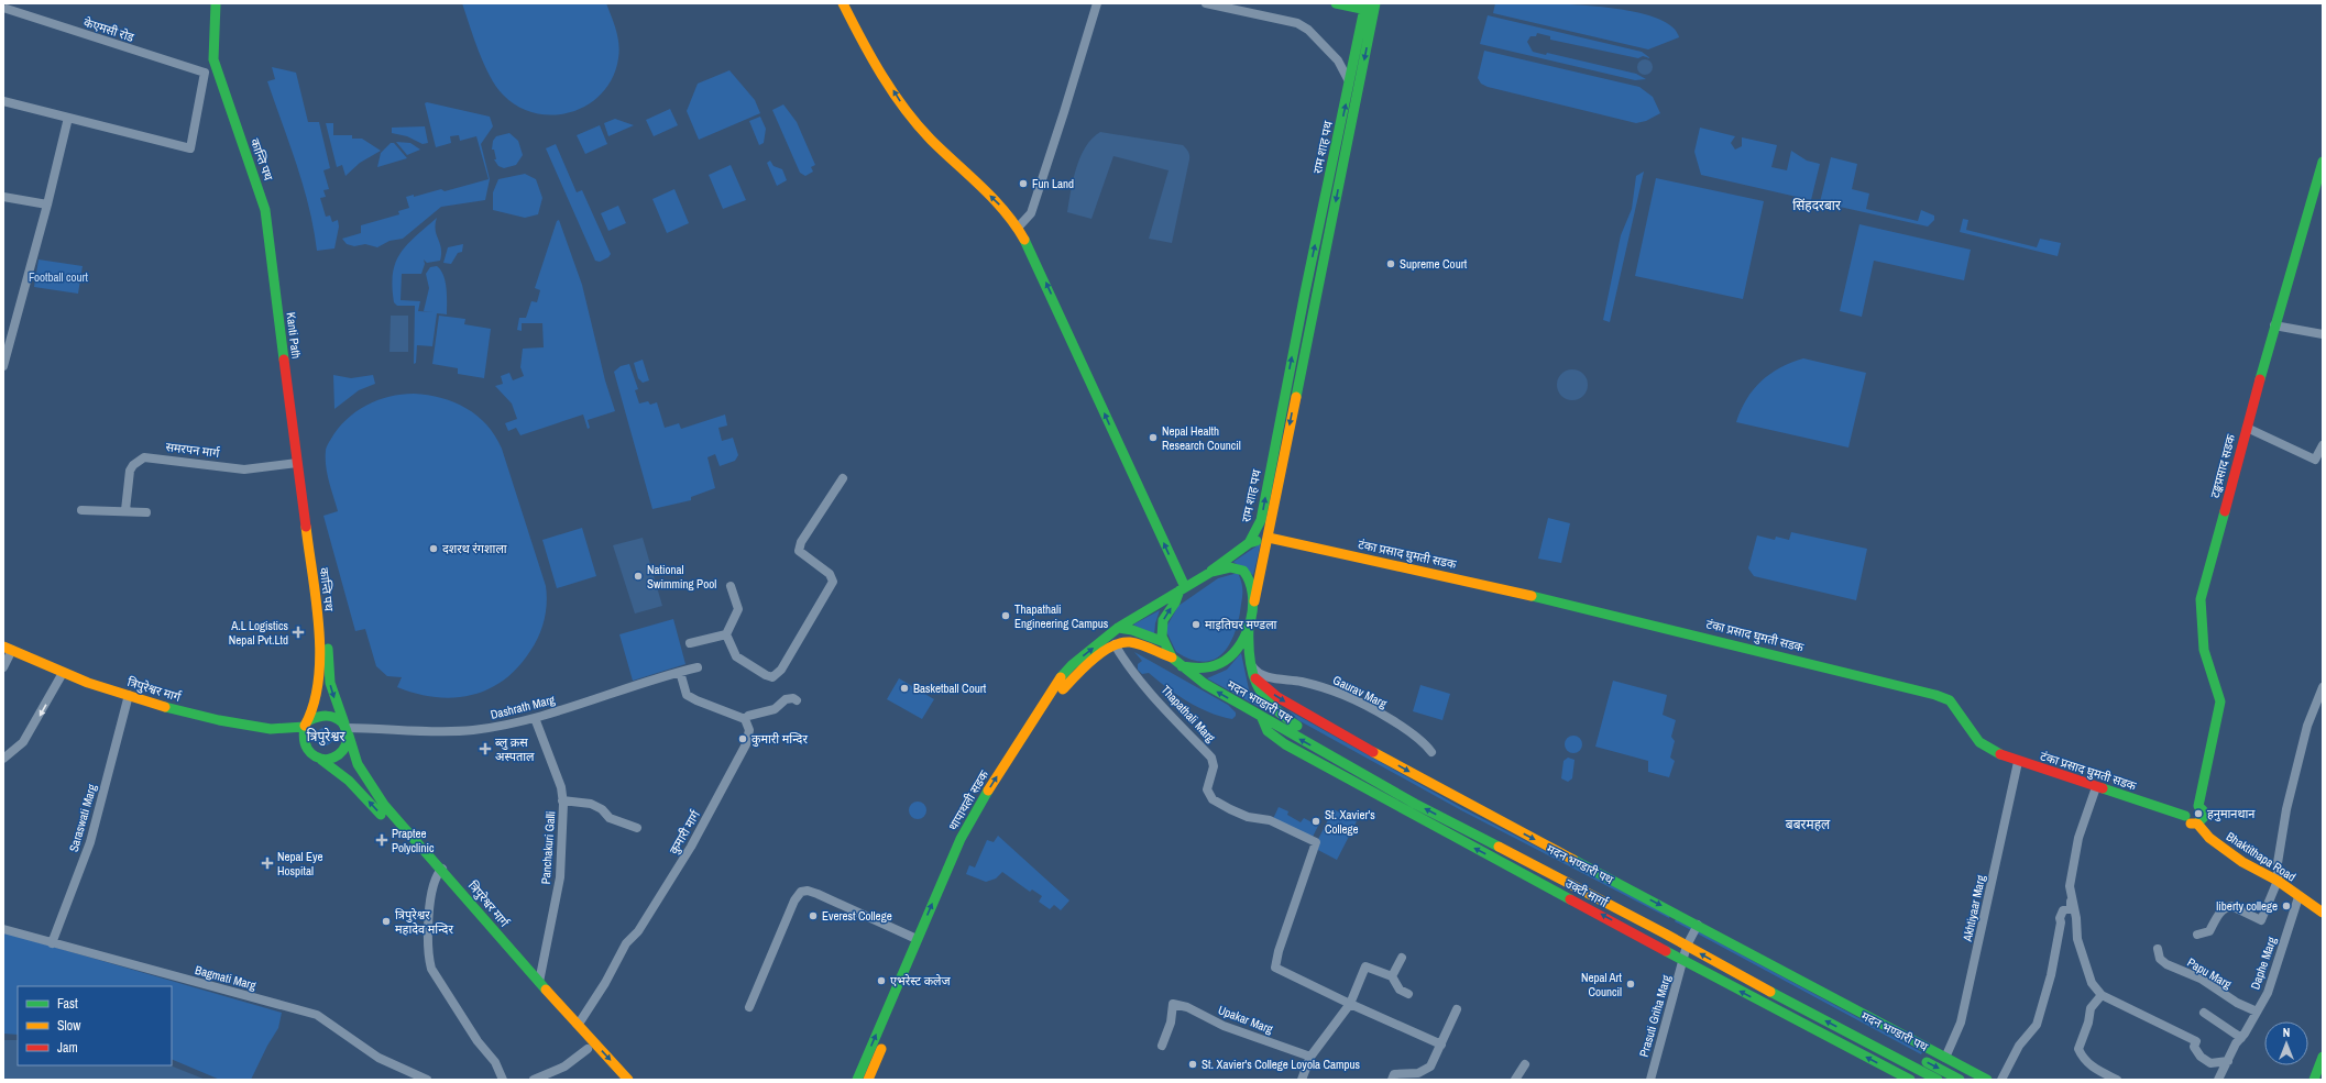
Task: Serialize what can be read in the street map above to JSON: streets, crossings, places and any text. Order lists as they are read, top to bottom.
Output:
{
  "streets": {
    "main road": [
      "राम शाह पथ",
      "कान्ति पथ",
      "Kanti Path",
      "टङ्कप्रसाद सडक",
      "टंका प्रसाद घुमती सडक",
      "त्रिपुरेश्वर मार्ग",
      "मदन भण्डारी पथ",
      "थापाथली सडक",
      "Bhaktithapa Road",
      "उक्टी मार्गा"
    ],
    "street": [
      "केएमसी रोड",
      "समरपन मार्ग",
      "Gaurav Marg",
      "Dashrath Marg",
      "Thapathali Marg",
      "Saraswati Marg",
      "कुमारी मार्ग",
      "Panchakuri Galli",
      "Akhtiyaar Marg",
      "Daphe Marg",
      "Papu Marg",
      "Bagmati Marg",
      "Prasuti Griha Marg",
      "Upakar Marg"
    ]
  },
  "crossings": [
    ["राम शाह पथ", "टंका प्रसाद घुमती सडक"],
    ["कान्ति पथ", "Kanti Path"],
    ["कान्ति पथ", "समरपन मार्ग"],
    ["कान्ति पथ", "त्रिपुरेश्वर मार्ग"],
    ["कान्ति पथ", "Dashrath Marg"],
    ["Kanti Path", "समरपन मार्ग"],
    ["टङ्कप्रसाद सडक", "टंका प्रसाद घुमती सडक"],
    ["टङ्कप्रसाद सडक", "Bhaktithapa Road"],
    ["टंका प्रसाद घुमती सडक", "Bhaktithapa Road"],
    ["टंका प्रसाद घुमती सडक", "Akhtiyaar Marg"],
    ["त्रिपुरेश्वर मार्ग", "Dashrath Marg"],
    ["त्रिपुरेश्वर मार्ग", "Saraswati Marg"],
    ["त्रिपुरेश्वर मार्ग", "कुमारी मार्ग"],
    ["त्रिपुरेश्वर मार्ग", "Panchakuri Galli"],
    ["Gaurav Marg", "मदन भण्डारी पथ"],
    ["मदन भण्डारी पथ", "थापाथली सडक"],
    ["मदन भण्डारी पथ", "उक्टी मार्गा"],
    ["मदन भण्डारी पथ", "Prasuti Griha Marg"],
    ["Dashrath Marg", "Panchakuri Galli"],
    ["Thapathali Marg", "थापाथली सडक"],
    ["Saraswati Marg", "Bagmati Marg"],
    ["Bhaktithapa Road", "Daphe Marg"],
    ["उक्टी मार्गा", "Prasuti Griha Marg"],
    ["Daphe Marg", "Papu Marg"]
  ],
  "districts": ["सिंहदरबार", "त्रिपुरेश्वर", "बबरमहल"],
  "parks": ["Football court"],
  "places": {
    "other": [
      "Fun Land",
      "Supreme Court",
      "Nepal Health Research Council",
      "दशरथ रंगशाला",
      "National Swimming Pool",
      "Thapathali Engineering Campus",
      "माइतिघर मण्डला",
      "Basketball Court",
      "कुमारी मन्दिर",
      "हनुमानथान",
      "St. Xavier's College",
      "liberty college",
      "Everest College",
      "त्रिपुरेश्वर महादेव मन्दिर",
      "एभरेस्ट कलेज",
      "Nepal Art Council",
      "St. Xavier's College Loyola Campus"
    ],
    "health": [
      "A.L Logistics Nepal Pvt.Ltd",
      "ब्लु क्रस अस्पताल",
      "Praptee Polyclinic",
      "Nepal Eye Hospital"
    ]
  },
  "legend": ["Fast", "Slow", "Jam"],
  "north": "top"
}
